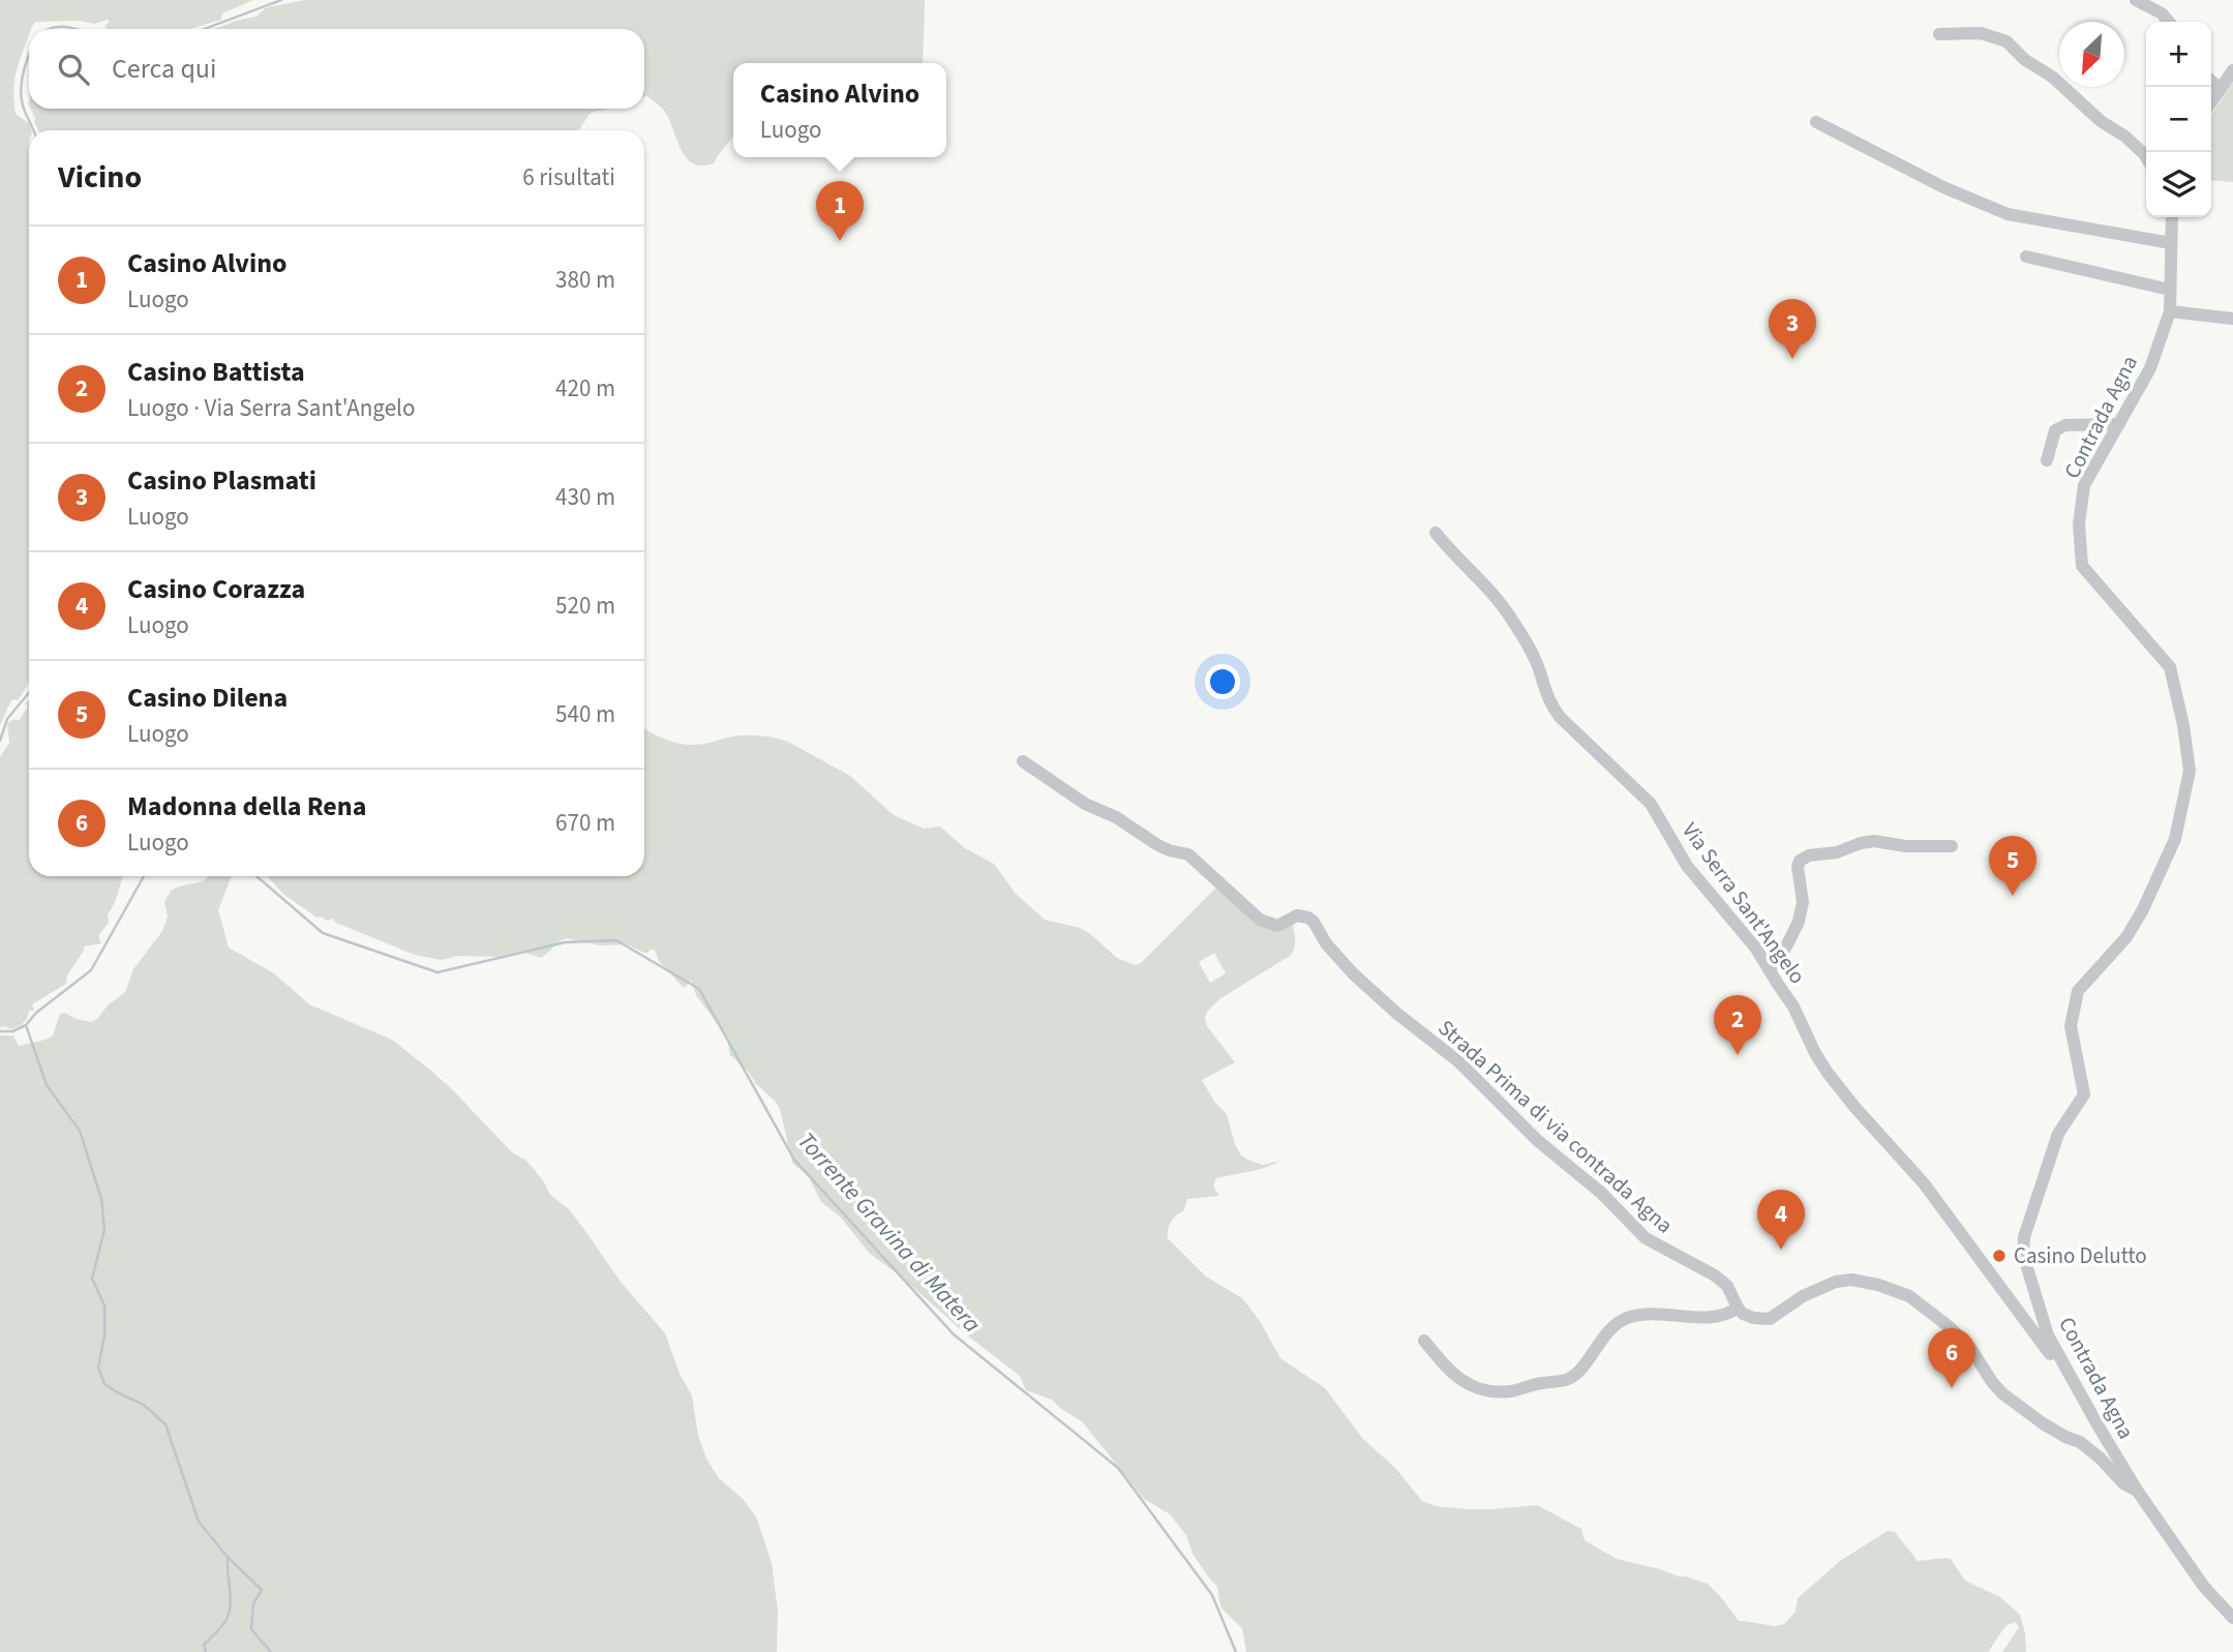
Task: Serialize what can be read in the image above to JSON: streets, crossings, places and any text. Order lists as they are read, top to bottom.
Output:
{
  "streets": {
    "street": ["Contrada Agna", "Via Serra Sant'Angelo", "Strada Prima di via contrada Agna"]
  },
  "crossings": [
    ["Contrada Agna", "Via Serra Sant'Angelo"]
  ],
  "water": ["Torrente Gravina di Matera"],
  "places": ["Casino Delutto"],
  "north": "bottom left",
  "page": {
    "map_buttons": ["+", "−"],
    "search": "Cerca qui",
    "popup": ["Casino Alvino", "Luogo"],
    "heading": ["Vicino", "6 risultati"],
    "pins": [
      "1",
      "3",
      "5",
      "2",
      "4",
      "6"
    ],
    "list": [
      {
        "mark": "1",
        "name": "Casino Alvino",
        "note": "Luogo",
        "value": "380 m"
      },
      {
        "mark": "2",
        "name": "Casino Battista",
        "note": "Luogo · Via Serra Sant'Angelo",
        "value": "420 m"
      },
      {
        "mark": "3",
        "name": "Casino Plasmati",
        "note": "Luogo",
        "value": "430 m"
      },
      {
        "mark": "4",
        "name": "Casino Corazza",
        "note": "Luogo",
        "value": "520 m"
      },
      {
        "mark": "5",
        "name": "Casino Dilena",
        "note": "Luogo",
        "value": "540 m"
      },
      {
        "mark": "6",
        "name": "Madonna della Rena",
        "note": "Luogo",
        "value": "670 m"
      }
    ]
  }
}
